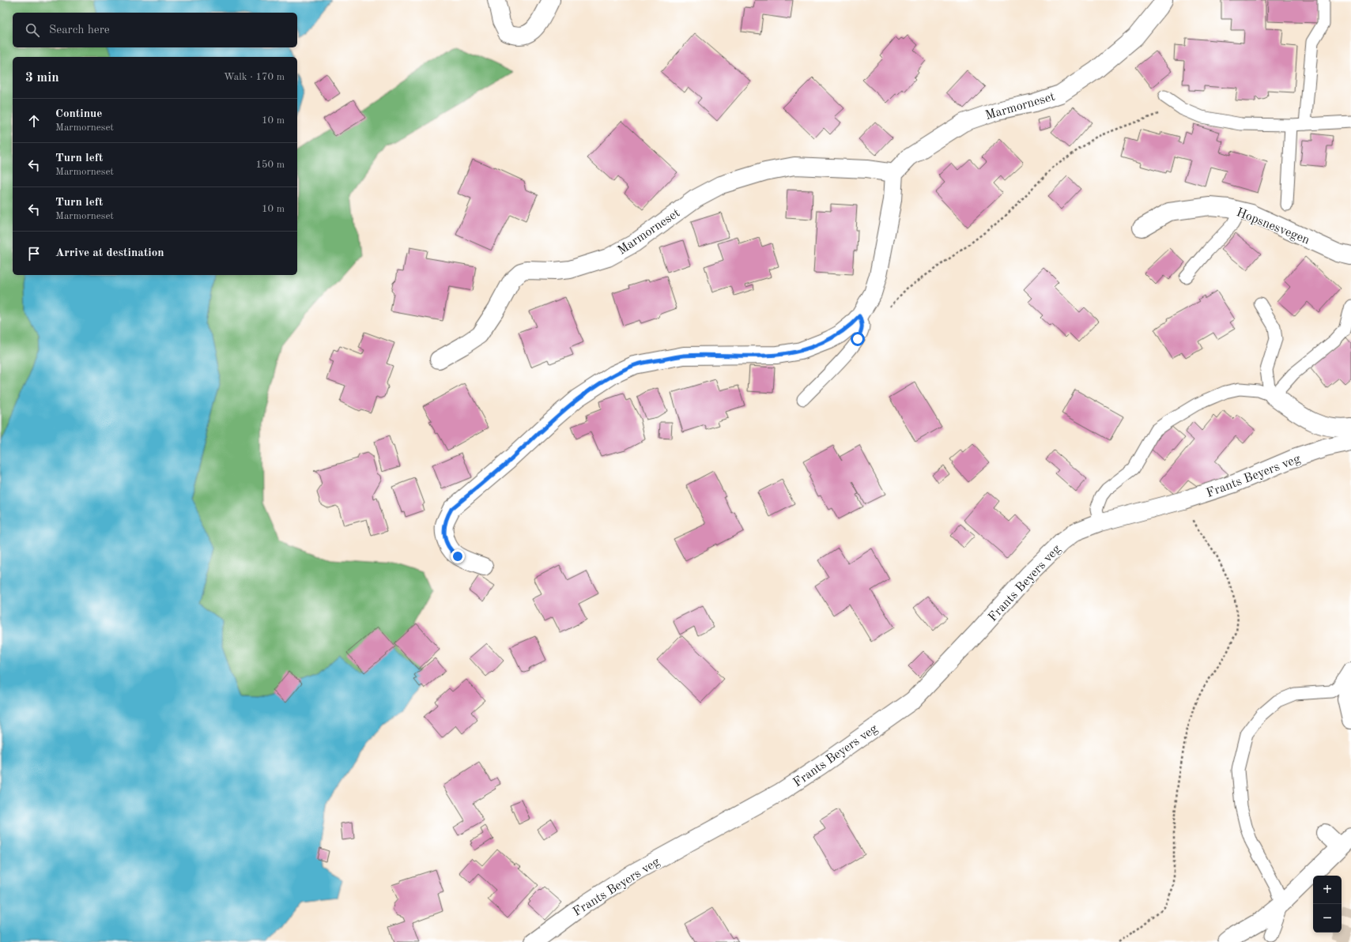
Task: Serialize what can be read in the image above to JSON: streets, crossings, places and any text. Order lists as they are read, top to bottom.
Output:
{
  "streets": {
    "street": ["Marmorneset", "Hopsnesvegen", "Frants Beyers veg"]
  },
  "page": {
    "search": "Search here",
    "heading": ["3 min", "Walk · 170 m"],
    "list": [
      ["Continue", "Marmorneset", "10 m"],
      ["Turn left", "Marmorneset", "150 m"],
      ["Turn left", "Marmorneset", "10 m"],
      "Arrive at destination"
    ],
    "map_buttons": ["+", "−"]
  }
}
